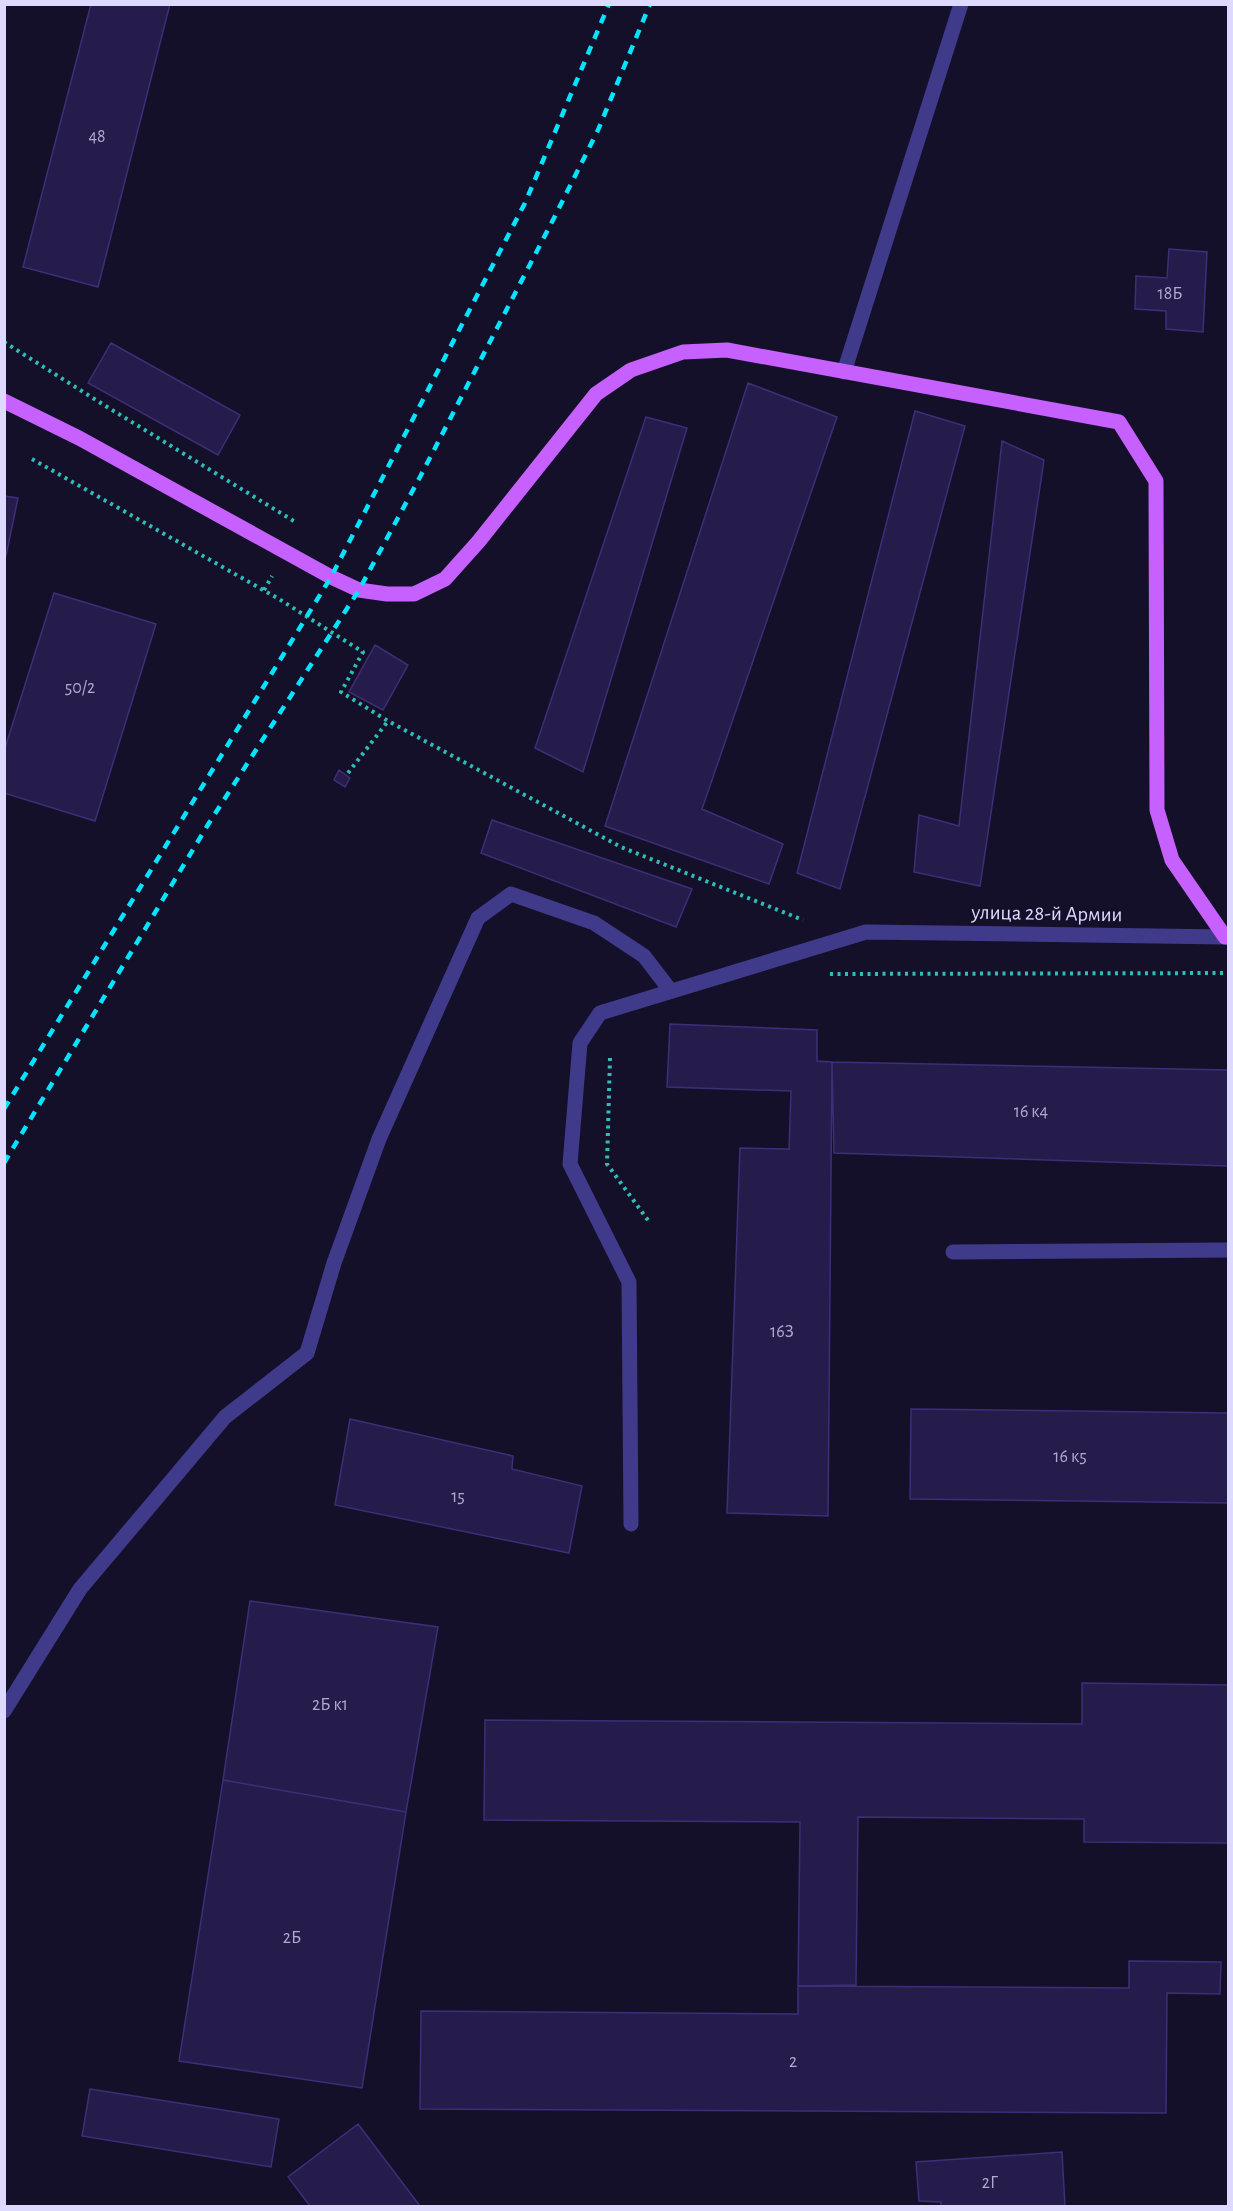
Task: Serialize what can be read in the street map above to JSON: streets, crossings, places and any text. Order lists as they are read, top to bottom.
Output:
{
  "streets": {
    "street": ["улица 28-й Армии"]
  },
  "house_numbers": [
    "48",
    "18Б",
    "50/2",
    "16 к4",
    "16З",
    "16 к5",
    "15",
    "2Б к1",
    "2Б",
    "2",
    "2Г"
  ]
}
